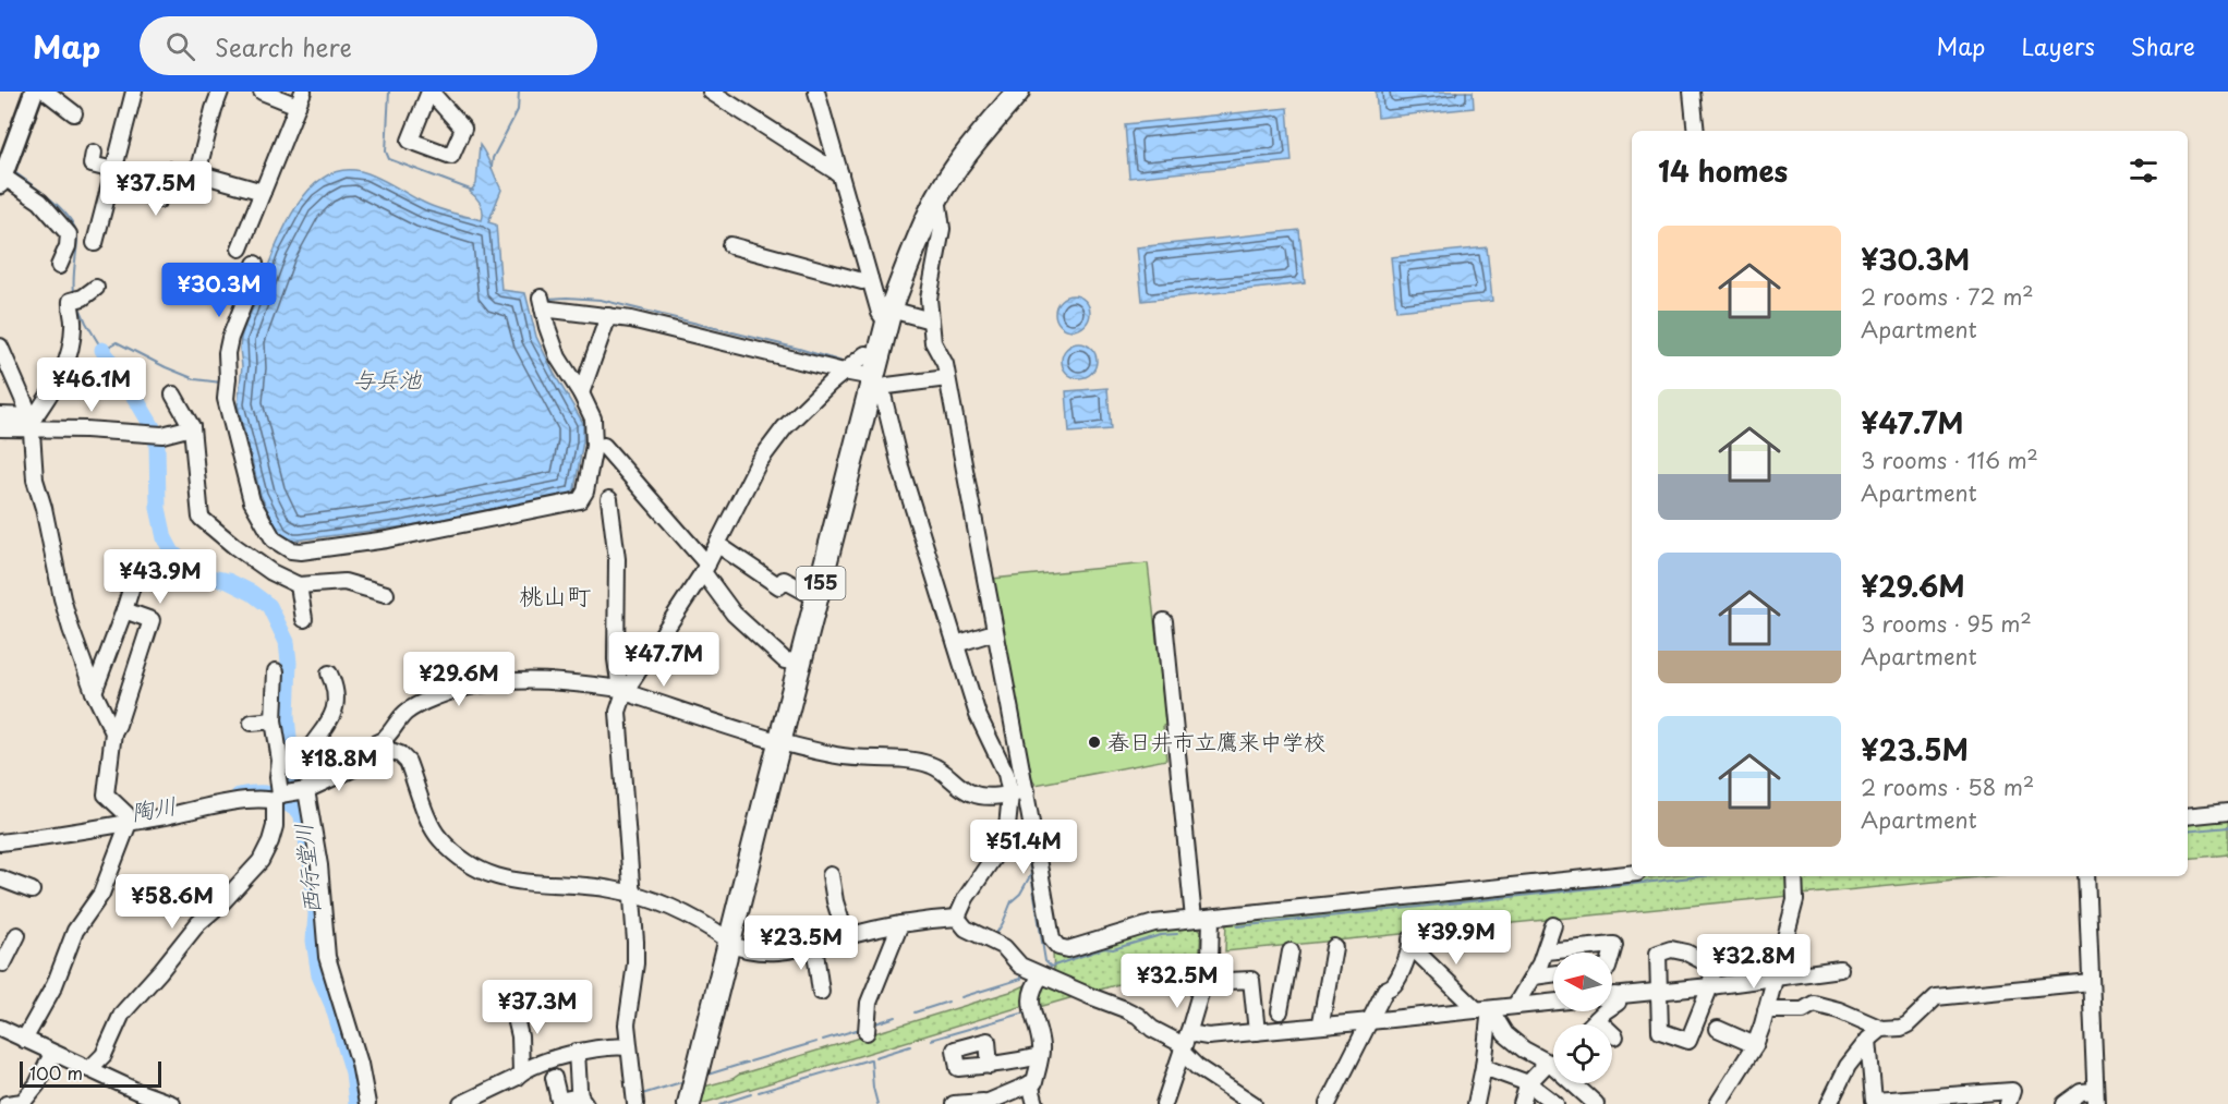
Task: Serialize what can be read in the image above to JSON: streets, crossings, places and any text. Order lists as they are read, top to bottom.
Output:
{
  "streets": {
    "highway": ["155"]
  },
  "districts": ["桃山町"],
  "water": ["与兵池", "陶川", "西行堂川"],
  "places": ["春日井市立鷹来中学校"],
  "scale_bar": "100 m",
  "north": "left",
  "page": {
    "header": "Map",
    "search": "Search here",
    "nav": ["Map", "Layers", "Share"],
    "heading": "14 homes",
    "price": [
      "¥37.5M",
      "¥30.3M",
      "¥46.1M",
      "¥43.9M",
      "¥47.7M",
      "¥29.6M",
      "¥18.8M",
      "¥51.4M",
      "¥58.6M",
      "¥39.9M",
      "¥23.5M",
      "¥32.8M",
      "¥32.5M",
      "¥37.3M"
    ],
    "list": [
      {
        "name": "¥30.3M",
        "note": "2 rooms · 72 m² · Apartment"
      },
      {
        "name": "¥47.7M",
        "note": "3 rooms · 116 m² · Apartment"
      },
      {
        "name": "¥29.6M",
        "note": "3 rooms · 95 m² · Apartment"
      },
      {
        "name": "¥23.5M",
        "note": "2 rooms · 58 m² · Apartment"
      }
    ],
    "scale": "100 m"
  }
}
